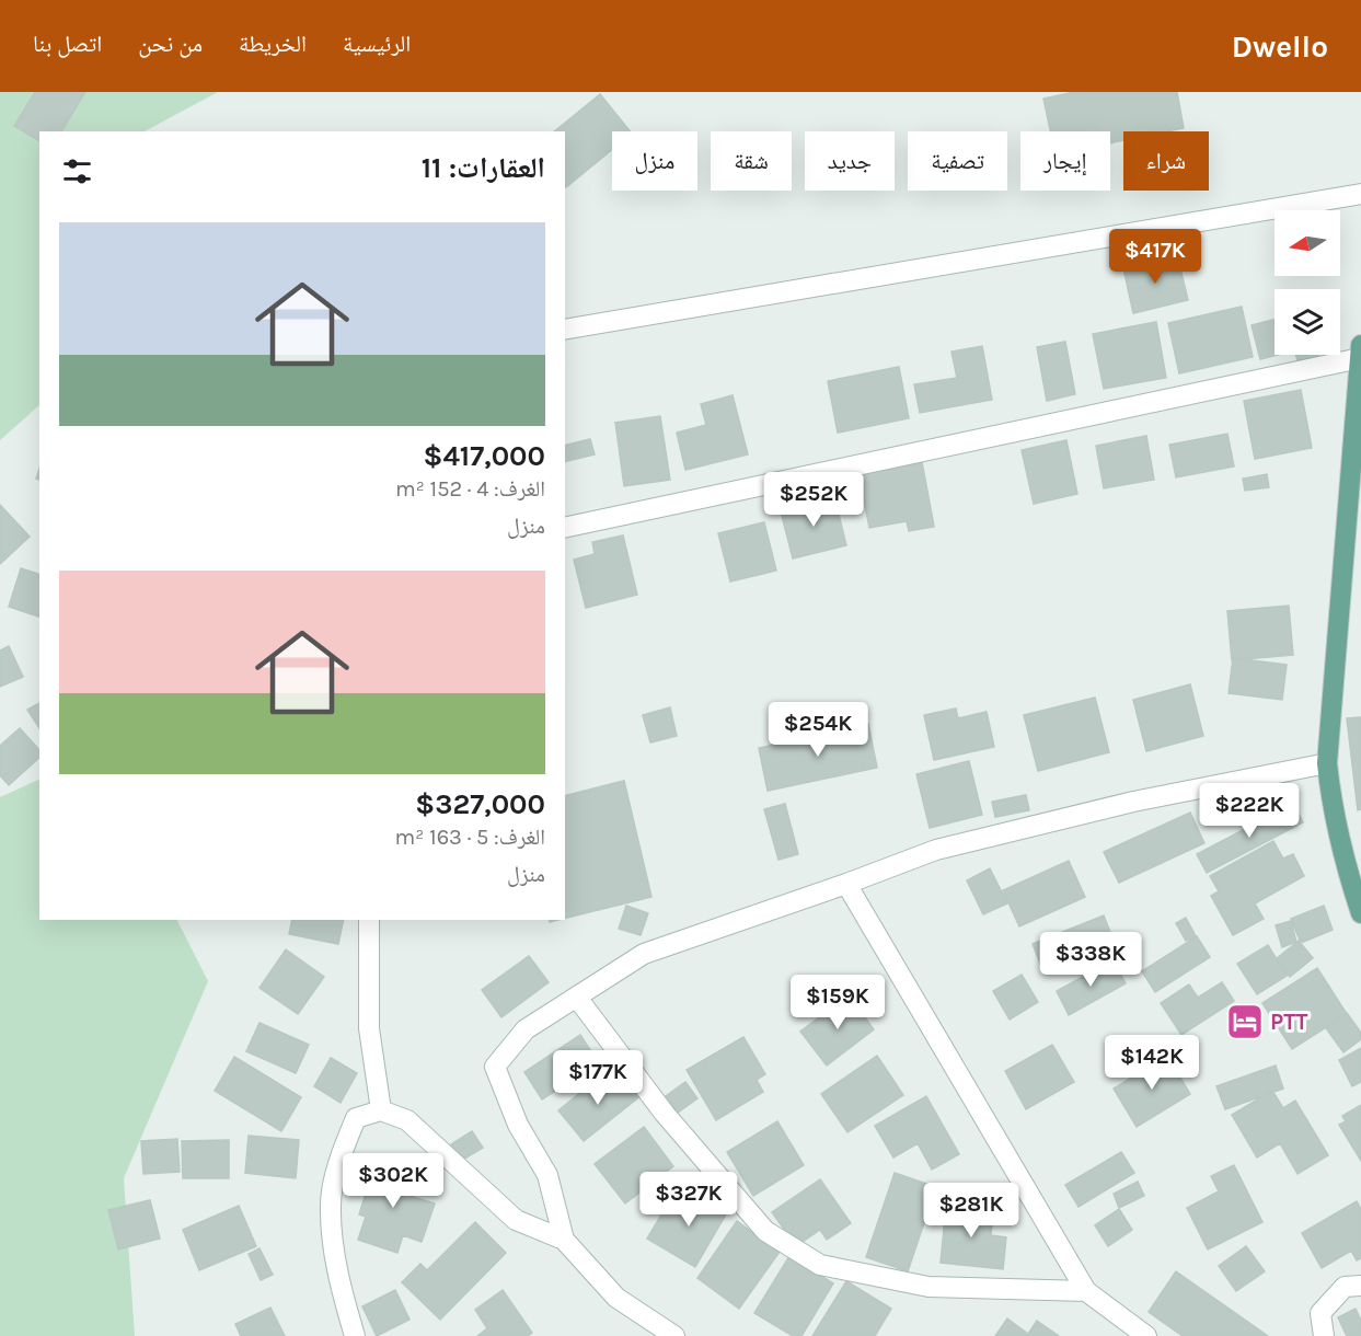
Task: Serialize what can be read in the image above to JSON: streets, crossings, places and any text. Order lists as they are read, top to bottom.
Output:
{
  "places": {
    "hotel": ["PTT"]
  },
  "north": "left",
  "page": {
    "header": "Dwello",
    "nav": [
      "الرئيسية",
      "الخريطة",
      "من نحن",
      "اتصل بنا"
    ],
    "chip": [
      "شراء",
      "إيجار",
      "تصفية",
      "جديد",
      "شقة",
      "منزل"
    ],
    "heading": "العقارات: 11",
    "list": [
      {
        "name": "$417,000",
        "note": "الغرف: 4 · 152 m² · منزل"
      },
      {
        "name": "$327,000",
        "note": "الغرف: 5 · 163 m² · منزل"
      }
    ],
    "price": [
      "$417K",
      "$252K",
      "$254K",
      "$222K",
      "$338K",
      "$159K",
      "$142K",
      "$177K",
      "$302K",
      "$327K",
      "$281K"
    ]
  }
}
